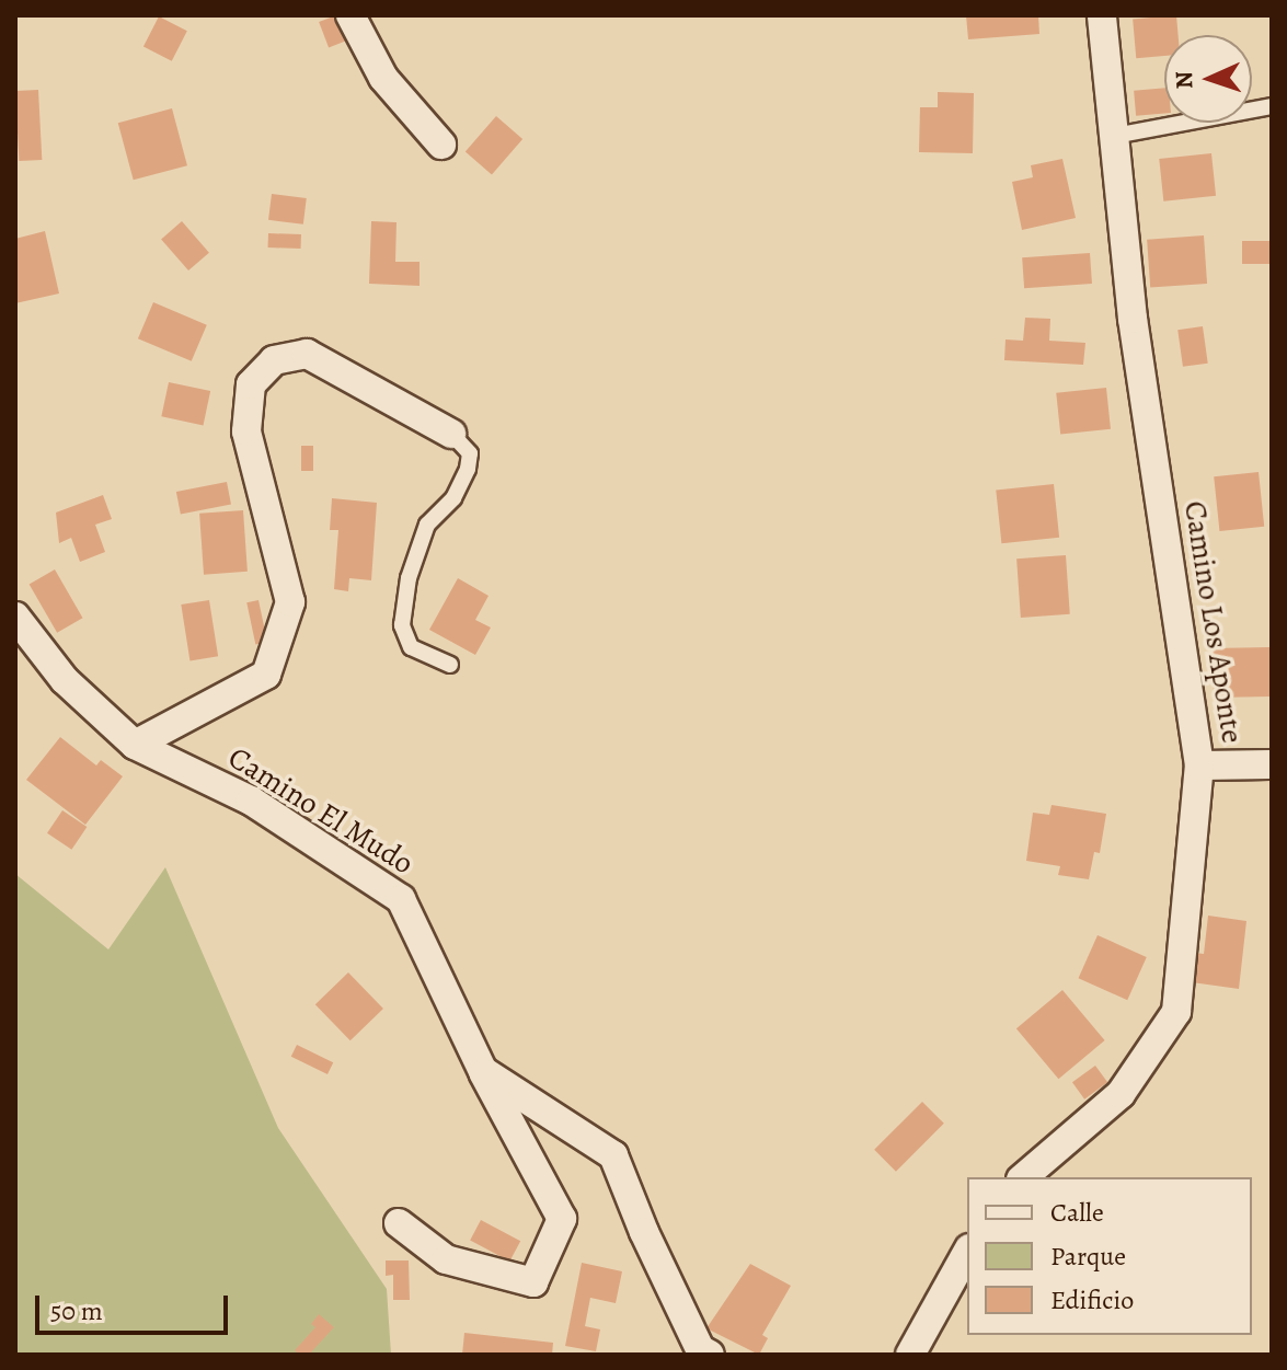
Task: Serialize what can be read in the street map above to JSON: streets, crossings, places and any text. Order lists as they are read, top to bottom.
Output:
{
  "streets": {
    "street": ["Camino Los Aponte", "Camino El Mudo"]
  },
  "legend": ["Calle", "Parque", "Edificio"],
  "scale_bar": "50 m",
  "north": "left"
}
